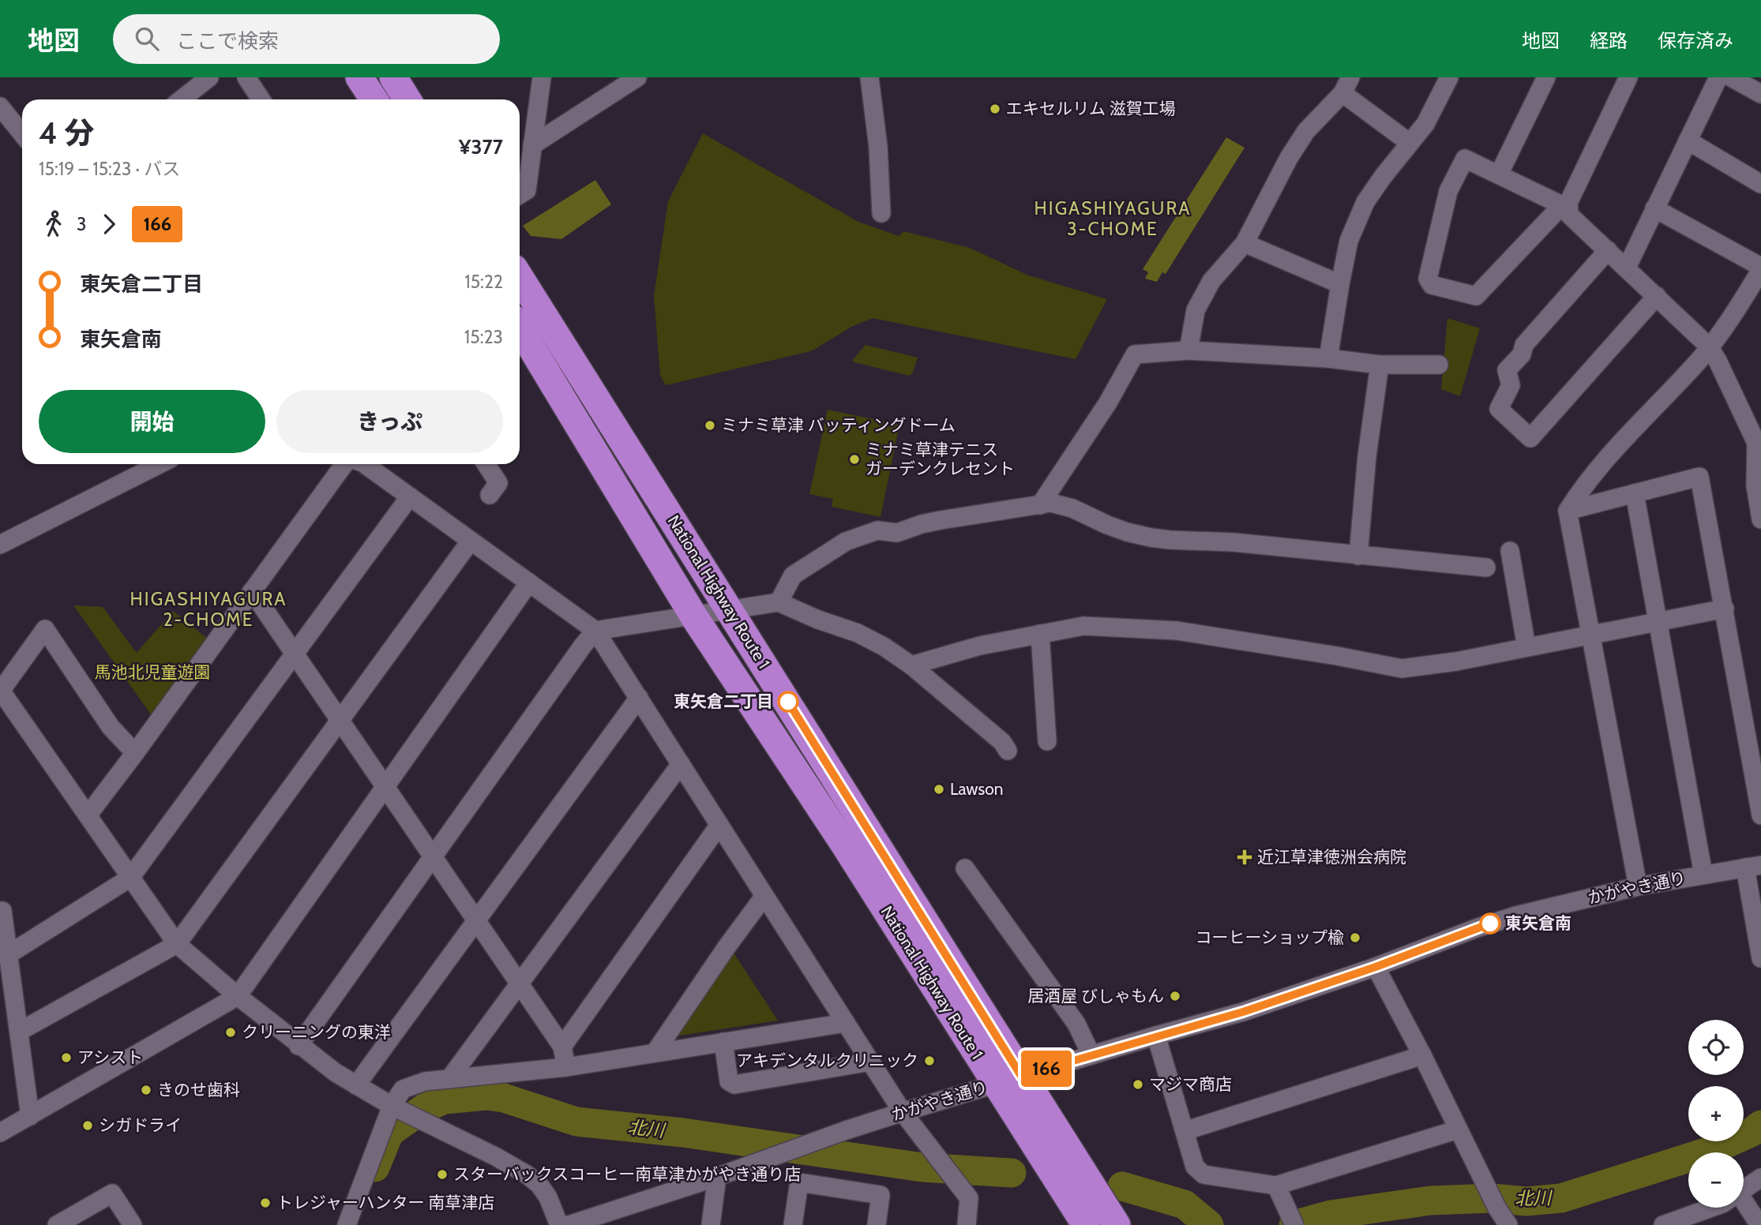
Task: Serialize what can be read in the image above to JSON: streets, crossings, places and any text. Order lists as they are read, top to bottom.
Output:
{
  "streets": {
    "highway": ["National Highway Route 1"],
    "street": ["かがやき通り"]
  },
  "crossings": [
    ["National Highway Route 1", "かがやき通り"]
  ],
  "districts": ["HIGASHIYAGURA 3-CHOME", "HIGASHIYAGURA 2-CHOME"],
  "water": ["北川"],
  "parks": ["馬池北児童遊園"],
  "places": {
    "other": [
      "エキセルリム 滋賀工場",
      "ミナミ草津 バッティングドーム",
      "ミナミ草津テニス ガーデンクレセント",
      "東矢倉二丁目",
      "Lawson",
      "東矢倉南",
      "コーヒーショップ楡",
      "居酒屋 びしゃもん",
      "クリーニングの東洋",
      "アシスト",
      "アキデンタルクリニック",
      "マジマ商店",
      "きのせ歯科",
      "シガドライ",
      "スターバックスコーヒー南草津かがやき通り店",
      "トレジャーハンター 南草津店"
    ],
    "health": ["近江草津徳洲会病院"]
  },
  "lines": ["bus line 166"],
  "page": {
    "header": "地図",
    "search": "ここで検索",
    "nav": ["地図", "経路", "保存済み"],
    "on_map": "166",
    "heading": ["4 分", "15:19 – 15:23 · バス", "¥377"],
    "legs": ["3", "166"],
    "list": [
      {
        "name": "東矢倉二丁目",
        "value": "15:22"
      },
      {
        "name": "東矢倉南",
        "value": "15:23"
      }
    ],
    "buttons": ["開始", "きっぷ"],
    "map_buttons": ["+", "−"]
  }
}
